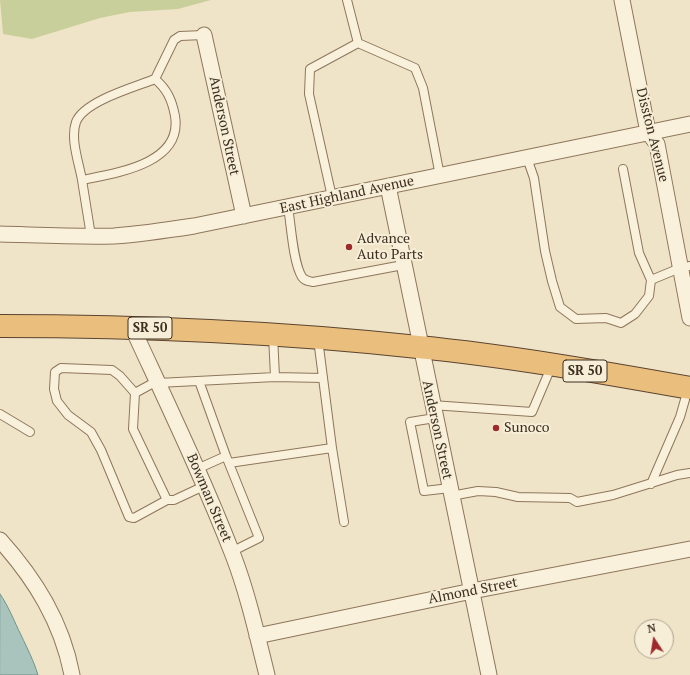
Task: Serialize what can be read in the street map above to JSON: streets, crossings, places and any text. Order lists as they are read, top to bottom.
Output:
{
  "streets": {
    "highway": ["SR 50"],
    "street": [
      "Anderson Street",
      "Disston Avenue",
      "East Highland Avenue",
      "Bowman Street",
      "Almond Street"
    ]
  },
  "crossings": [
    ["Anderson Street", "East Highland Avenue"],
    ["Anderson Street", "SR 50"],
    ["Anderson Street", "Almond Street"],
    ["Disston Avenue", "East Highland Avenue"],
    ["SR 50", "Bowman Street"],
    ["Bowman Street", "Almond Street"]
  ],
  "places": ["Advance Auto Parts", "Sunoco"],
  "north": "top"
}
